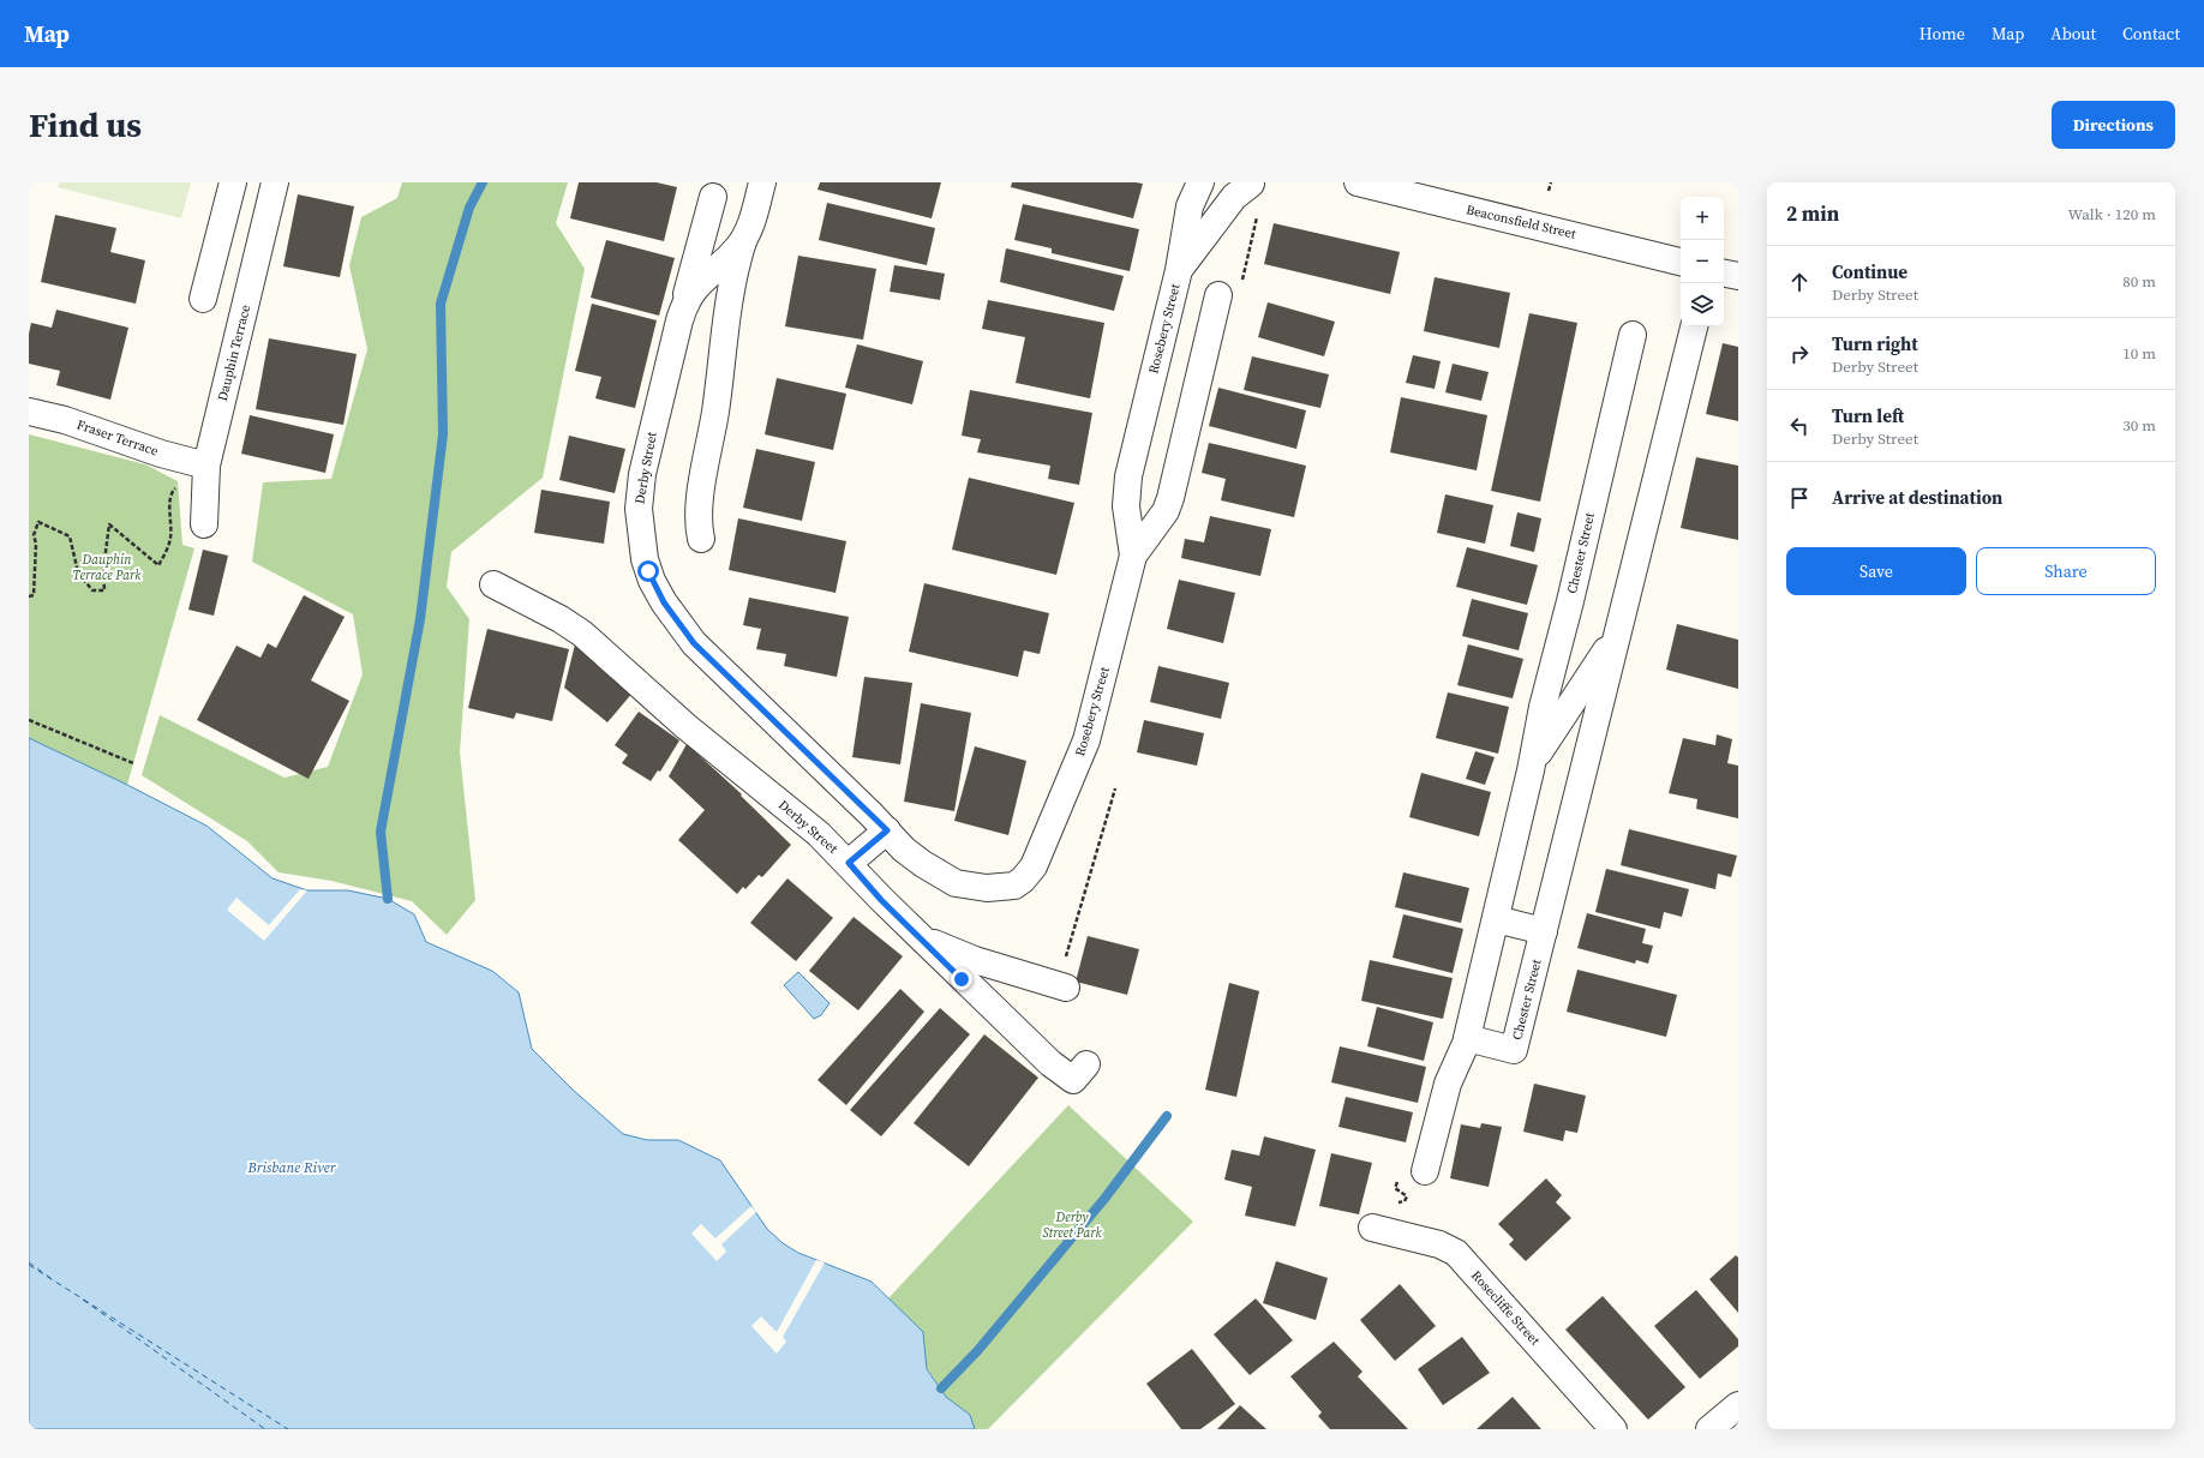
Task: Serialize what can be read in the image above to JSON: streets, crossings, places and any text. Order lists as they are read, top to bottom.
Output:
{
  "streets": {
    "street": [
      "Beaconsfield Street",
      "Rosebery Street",
      "Dauphin Terrace",
      "Fraser Terrace",
      "Derby Street",
      "Chester Street",
      "Rosecliffe Street"
    ]
  },
  "crossings": [
    ["Rosebery Street", "Derby Street"],
    ["Dauphin Terrace", "Fraser Terrace"]
  ],
  "water": ["Brisbane River"],
  "parks": ["Dauphin Terrace Park", "Derby Street Park"],
  "page": {
    "header": "Map",
    "nav": [
      "Home",
      "Map",
      "About",
      "Contact"
    ],
    "buttons": [
      "Directions",
      ["Save", "Share"]
    ],
    "title": "Find us",
    "heading": ["2 min", "Walk · 120 m"],
    "map_buttons": ["+", "−"],
    "list": [
      ["Continue", "Derby Street", "80 m"],
      ["Turn right", "Derby Street", "10 m"],
      ["Turn left", "Derby Street", "30 m"],
      "Arrive at destination"
    ]
  }
}
